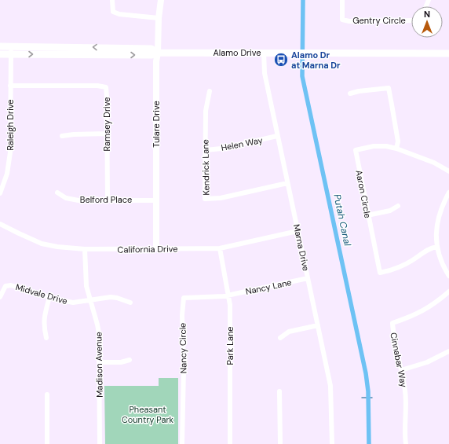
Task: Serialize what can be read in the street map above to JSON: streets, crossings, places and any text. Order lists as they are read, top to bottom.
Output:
{
  "streets": {
    "main road": ["Alamo Drive"],
    "street": [
      "Gentry Circle",
      "Ramsey Drive",
      "Tulare Drive",
      "Raleigh Drive",
      "Helen Way",
      "Kendrick Lane",
      "Aaron Circle",
      "Belford Place",
      "Marna Drive",
      "California Drive",
      "Nancy Lane",
      "Midvale Drive",
      "Park Lane",
      "Nancy Circle",
      "Cinnabar Way",
      "Madison Avenue"
    ]
  },
  "crossings": [
    ["Alamo Drive", "Tulare Drive"],
    ["Alamo Drive", "Raleigh Drive"],
    ["Alamo Drive", "Marna Drive"],
    ["Ramsey Drive", "Raleigh Drive"],
    ["Ramsey Drive", "Belford Place"],
    ["Tulare Drive", "Belford Place"],
    ["Tulare Drive", "California Drive"],
    ["Helen Way", "Kendrick Lane"],
    ["Helen Way", "Marna Drive"],
    ["Kendrick Lane", "Marna Drive"],
    ["Marna Drive", "California Drive"],
    ["Marna Drive", "Nancy Lane"],
    ["California Drive", "Park Lane"],
    ["California Drive", "Madison Avenue"],
    ["Nancy Lane", "Park Lane"],
    ["Nancy Lane", "Nancy Circle"],
    ["Midvale Drive", "Madison Avenue"],
    ["Park Lane", "Nancy Circle"]
  ],
  "water": ["Putah Canal"],
  "parks": ["Pheasant Country Park"],
  "places": {
    "bus stop": ["Alamo Dr at Marna Dr"]
  },
  "north": "top"
}
